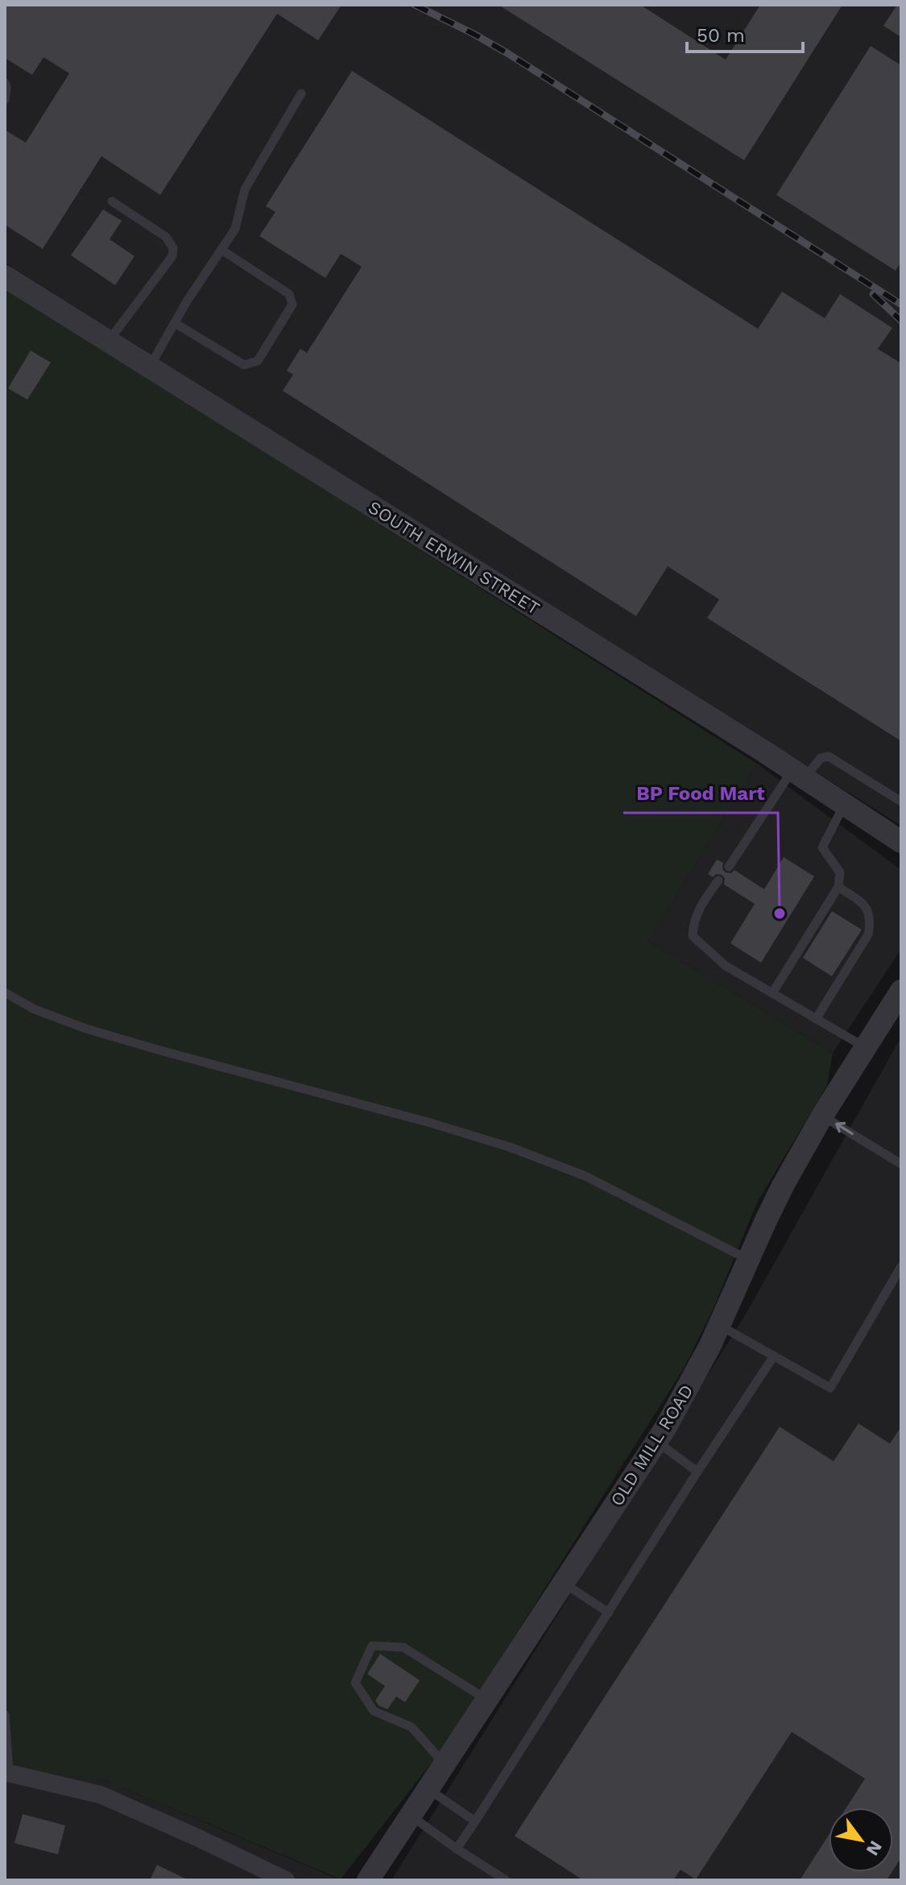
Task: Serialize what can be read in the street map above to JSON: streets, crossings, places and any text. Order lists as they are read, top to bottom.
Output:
{
  "streets": {
    "street": ["SOUTH ERWIN STREET", "OLD MILL ROAD"]
  },
  "places": ["BP Food Mart"],
  "scale_bar": "50 m",
  "north": "bottom right"
}
